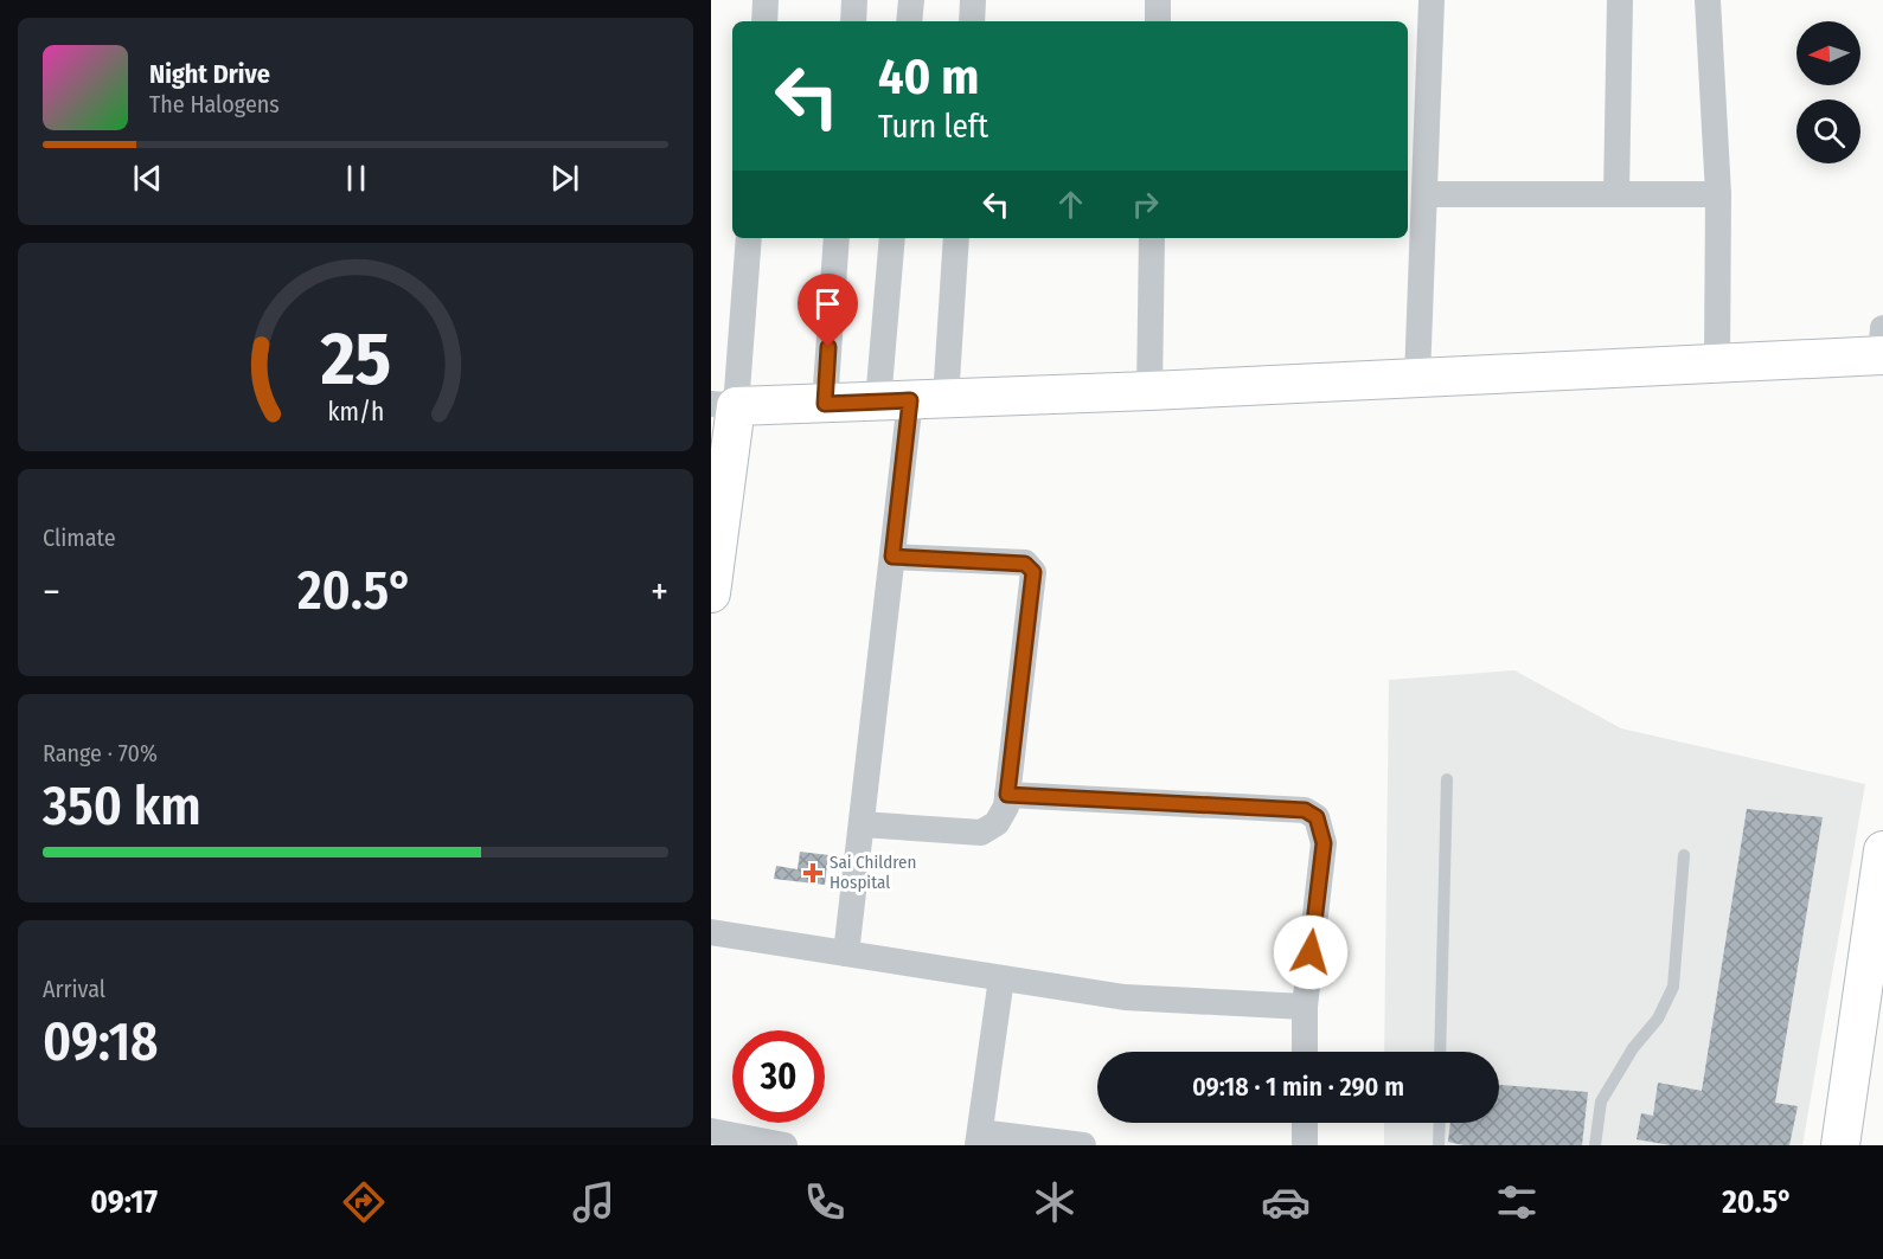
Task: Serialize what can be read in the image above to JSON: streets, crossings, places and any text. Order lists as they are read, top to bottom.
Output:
{
  "places": {
    "health": ["Sai Children Hospital"]
  },
  "north": "left",
  "page": {
    "turn": ["40 m", "Turn left"],
    "song": ["Night Drive", "The Halogens"],
    "tile": [
      "Climate",
      ["Range · 70%", "350 km"],
      ["Arrival", "09:18"]
    ],
    "heat": ["−", "20.5°", "+"],
    "limit": "30",
    "trip": "09:18 · 1 min · 290 m",
    "tabs": ["09:17", "20.5°"],
    "gauge": ["25", "km/h"]
  }
}
